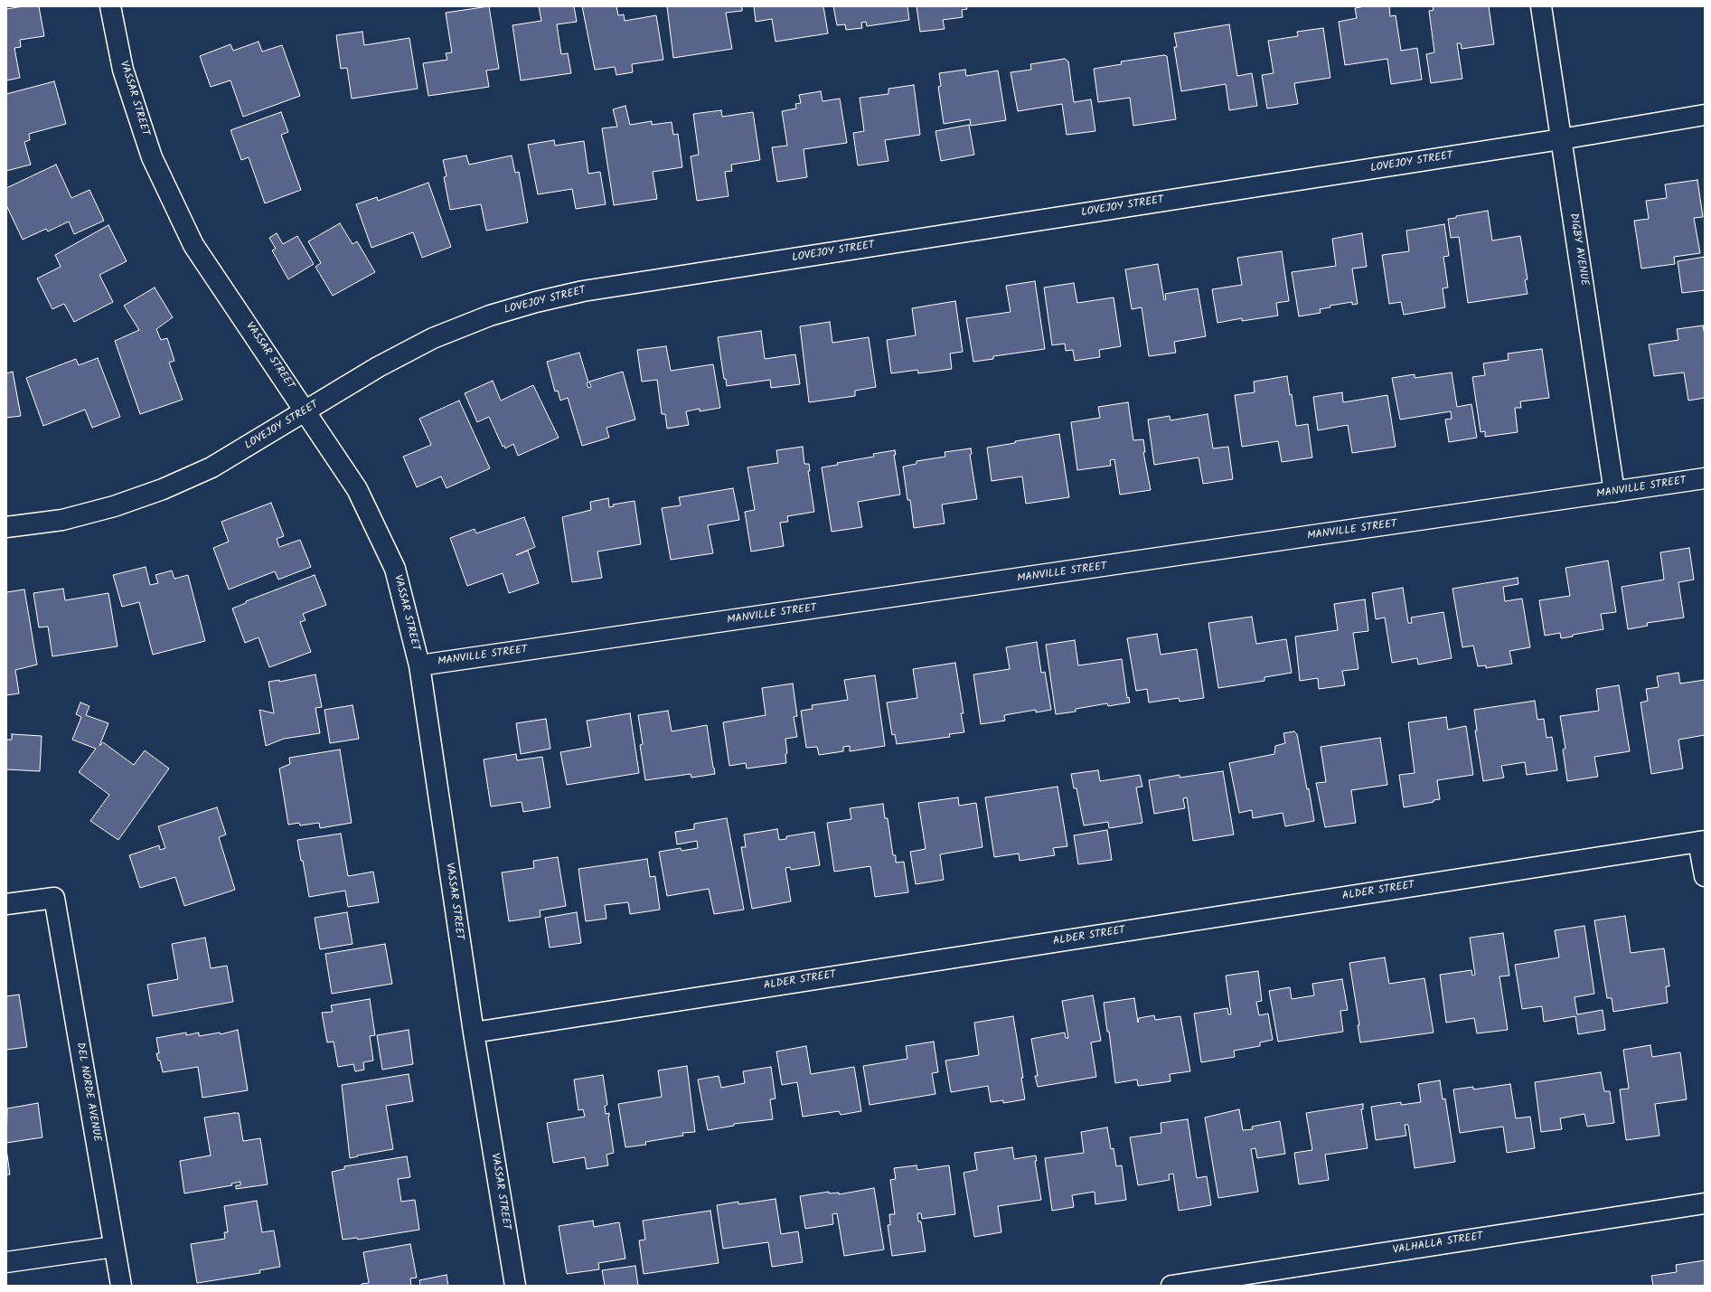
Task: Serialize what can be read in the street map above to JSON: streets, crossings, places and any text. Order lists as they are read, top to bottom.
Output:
{
  "streets": {
    "street": [
      "VASSAR STREET",
      "LOVEJOY STREET",
      "DIGBY AVENUE",
      "MANVILLE STREET",
      "ALDER STREET",
      "DEL NORDE AVENUE",
      "VALHALLA STREET"
    ]
  },
  "crossings": [
    ["VASSAR STREET", "LOVEJOY STREET"],
    ["VASSAR STREET", "MANVILLE STREET"],
    ["VASSAR STREET", "ALDER STREET"],
    ["LOVEJOY STREET", "DIGBY AVENUE"],
    ["DIGBY AVENUE", "MANVILLE STREET"]
  ]
}
